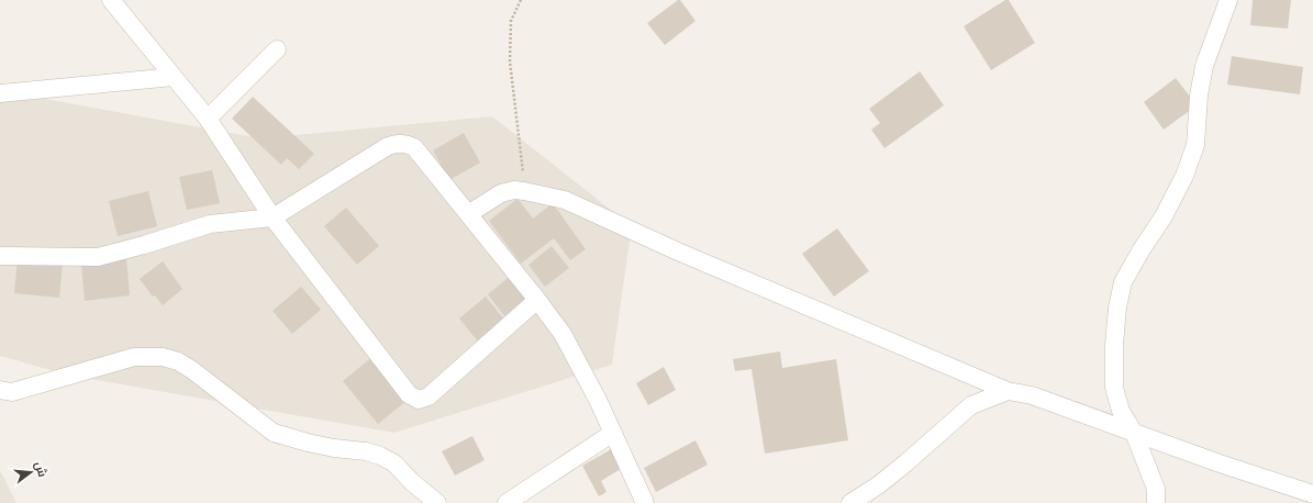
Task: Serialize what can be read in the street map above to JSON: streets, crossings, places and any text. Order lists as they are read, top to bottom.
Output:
{
  "north": "right"
}
